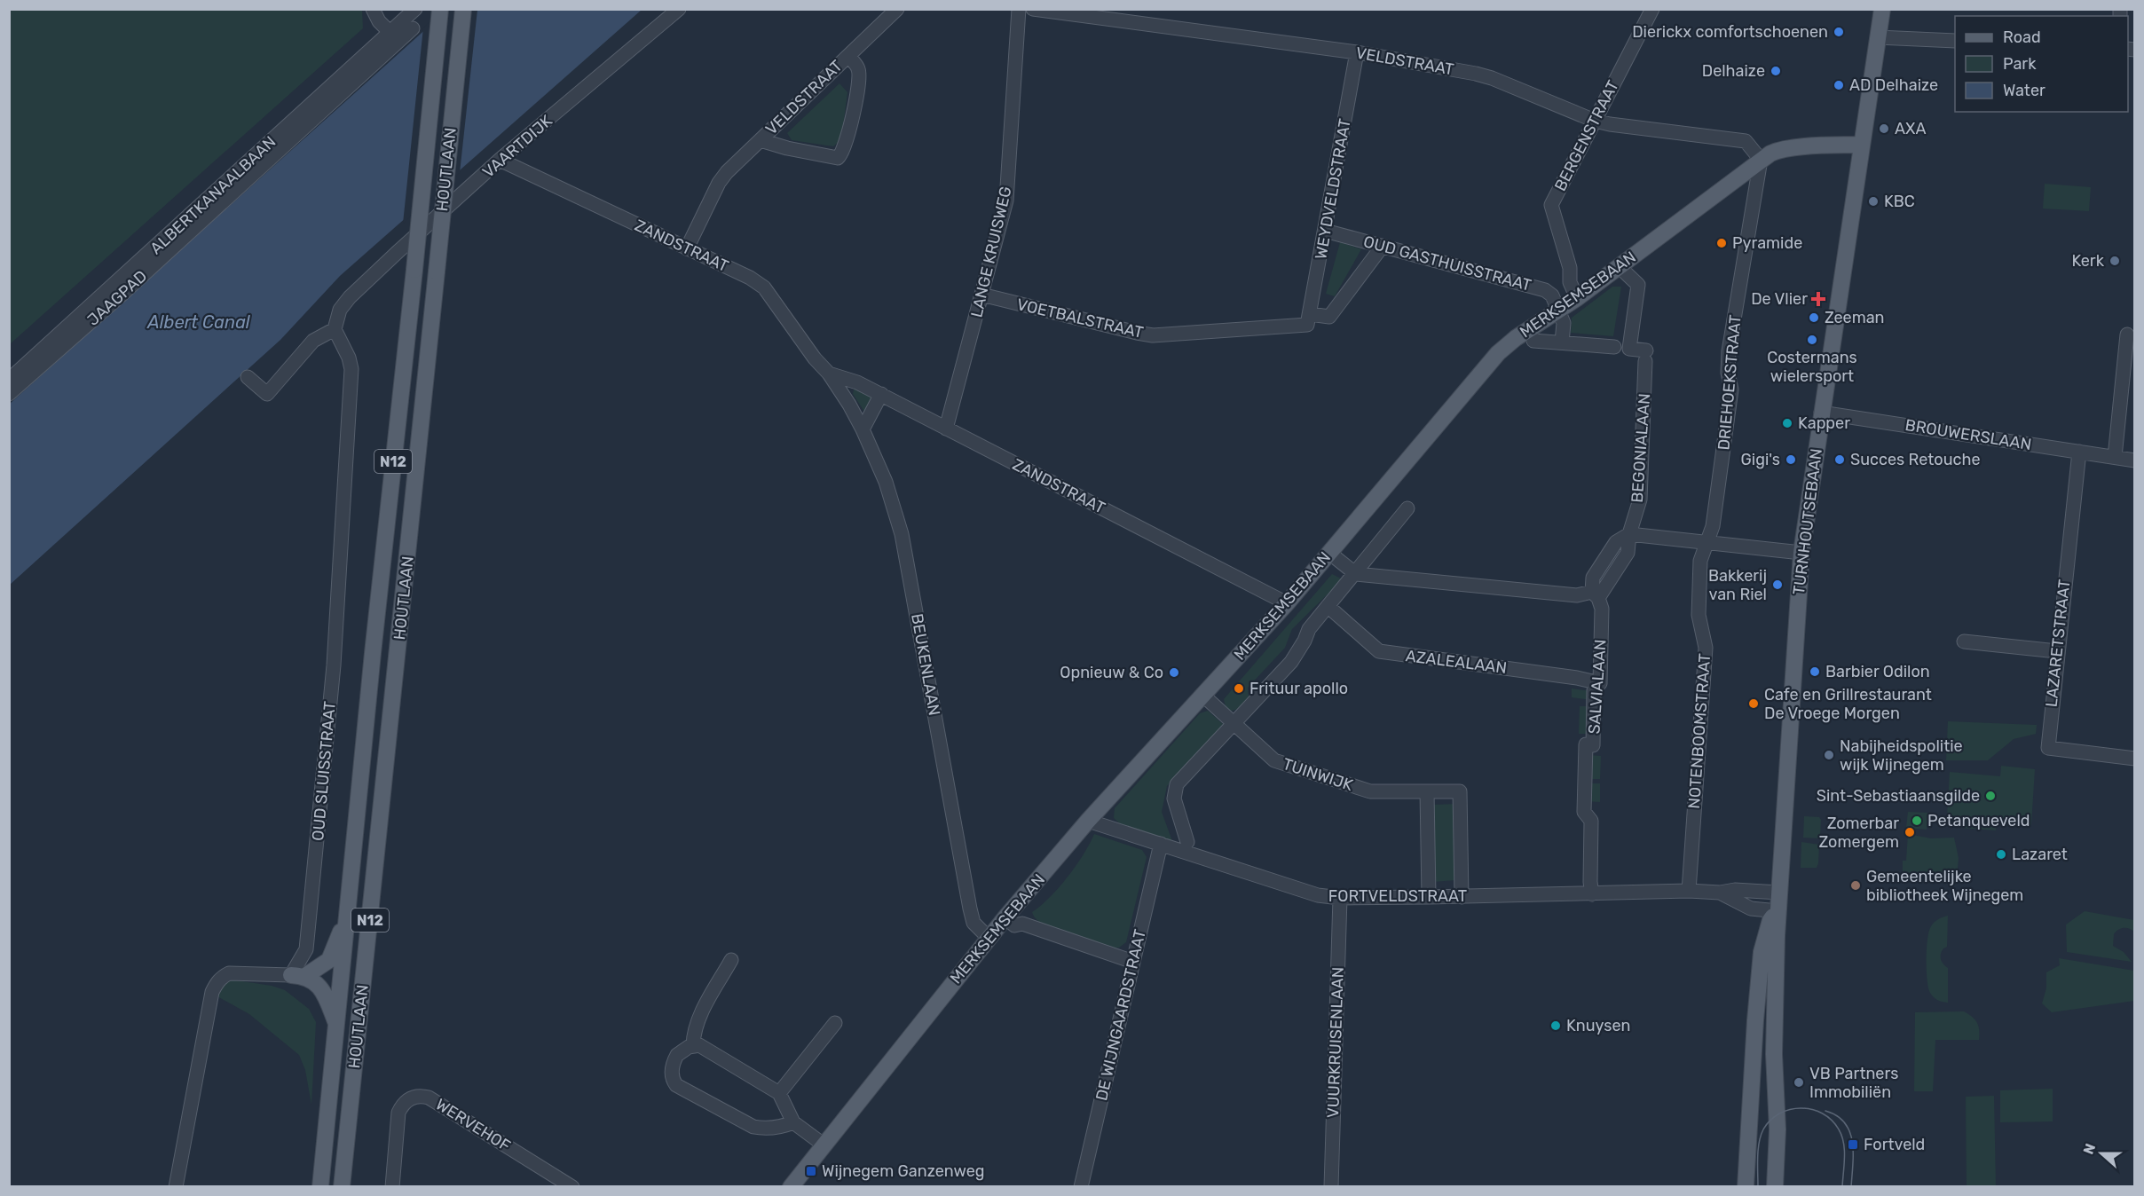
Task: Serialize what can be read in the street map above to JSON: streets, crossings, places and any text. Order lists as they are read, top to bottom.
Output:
{
  "streets": {
    "main road": [
      "HOUTLAAN",
      "MERKSEMSEBAAN",
      "N12",
      "TURNHOUTSEBAAN"
    ],
    "street": [
      "VELDSTRAAT",
      "BERGENSTRAAT",
      "VAARTDIJK",
      "WEYDVELDSTRAAT",
      "ALBERTKANAALBAAN",
      "ZANDSTRAAT",
      "LANGE KRUISWEG",
      "OUD GASTHUISSTRAAT",
      "JAAGPAD",
      "VOETBALSTRAAT",
      "DRIEHOEKSTRAAT",
      "BROUWERSLAAN",
      "BEGONIALAAN",
      "LAZARETSTRAAT",
      "AZALEALAAN",
      "BEUKENLAAN",
      "SALVIALAAN",
      "NOTENBOOMSTRAAT",
      "OUD SLUISSTRAAT",
      "TUINWIJK",
      "FORTVELDSTRAAT",
      "DE WIJNGAARDSTRAAT",
      "VUURKRUISENLAAN",
      "WERVEHOF"
    ]
  },
  "crossings": [
    ["VELDSTRAAT", "BERGENSTRAAT"],
    ["VELDSTRAAT", "WEYDVELDSTRAAT"],
    ["VELDSTRAAT", "ZANDSTRAAT"],
    ["VELDSTRAAT", "MERKSEMSEBAAN"],
    ["VELDSTRAAT", "DRIEHOEKSTRAAT"],
    ["BERGENSTRAAT", "MERKSEMSEBAAN"],
    ["VAARTDIJK", "ZANDSTRAAT"],
    ["VAARTDIJK", "OUD SLUISSTRAAT"],
    ["WEYDVELDSTRAAT", "OUD GASTHUISSTRAAT"],
    ["WEYDVELDSTRAAT", "VOETBALSTRAAT"],
    ["ZANDSTRAAT", "LANGE KRUISWEG"],
    ["ZANDSTRAAT", "MERKSEMSEBAAN"],
    ["ZANDSTRAAT", "BEUKENLAAN"],
    ["LANGE KRUISWEG", "VOETBALSTRAAT"],
    ["OUD GASTHUISSTRAAT", "MERKSEMSEBAAN"],
    ["OUD GASTHUISSTRAAT", "VOETBALSTRAAT"],
    ["MERKSEMSEBAAN", "DRIEHOEKSTRAAT"],
    ["MERKSEMSEBAAN", "BEGONIALAAN"],
    ["MERKSEMSEBAAN", "TURNHOUTSEBAAN"],
    ["MERKSEMSEBAAN", "BEUKENLAAN"],
    ["MERKSEMSEBAAN", "TUINWIJK"],
    ["MERKSEMSEBAAN", "FORTVELDSTRAAT"],
    ["DRIEHOEKSTRAAT", "NOTENBOOMSTRAAT"],
    ["BROUWERSLAAN", "TURNHOUTSEBAAN"],
    ["BROUWERSLAAN", "LAZARETSTRAAT"],
    ["TURNHOUTSEBAAN", "FORTVELDSTRAAT"],
    ["AZALEALAAN", "SALVIALAAN"],
    ["SALVIALAAN", "FORTVELDSTRAAT"],
    ["NOTENBOOMSTRAAT", "FORTVELDSTRAAT"],
    ["TUINWIJK", "FORTVELDSTRAAT"],
    ["FORTVELDSTRAAT", "DE WIJNGAARDSTRAAT"],
    ["FORTVELDSTRAAT", "VUURKRUISENLAAN"]
  ],
  "water": ["Albert Canal"],
  "places": {
    "other": [
      "Dierickx comfortschoenen",
      "Delhaize",
      "AD Delhaize",
      "AXA",
      "KBC",
      "Pyramide",
      "Kerk",
      "Zeeman",
      "Costermans wielersport",
      "Kapper",
      "Gigi's",
      "Succes Retouche",
      "Bakkerij van Riel",
      "Barbier Odilon",
      "Opnieuw & Co",
      "Frituur apollo",
      "Cafe en Grillrestaurant De Vroege Morgen",
      "Nabijheidspolitie wijk Wijnegem",
      "Sint-Sebastiaansgilde",
      "Petanqueveld",
      "Zomerbar Zomergem",
      "Lazaret",
      "Gemeentelijke bibliotheek Wijnegem",
      "Knuysen",
      "VB Partners Immobiliën"
    ],
    "health": ["De Vlier"],
    "transit": ["Fortveld", "Wijnegem Ganzenweg"]
  },
  "legend": ["Road", "Park", "Water"],
  "north": "left"
}
